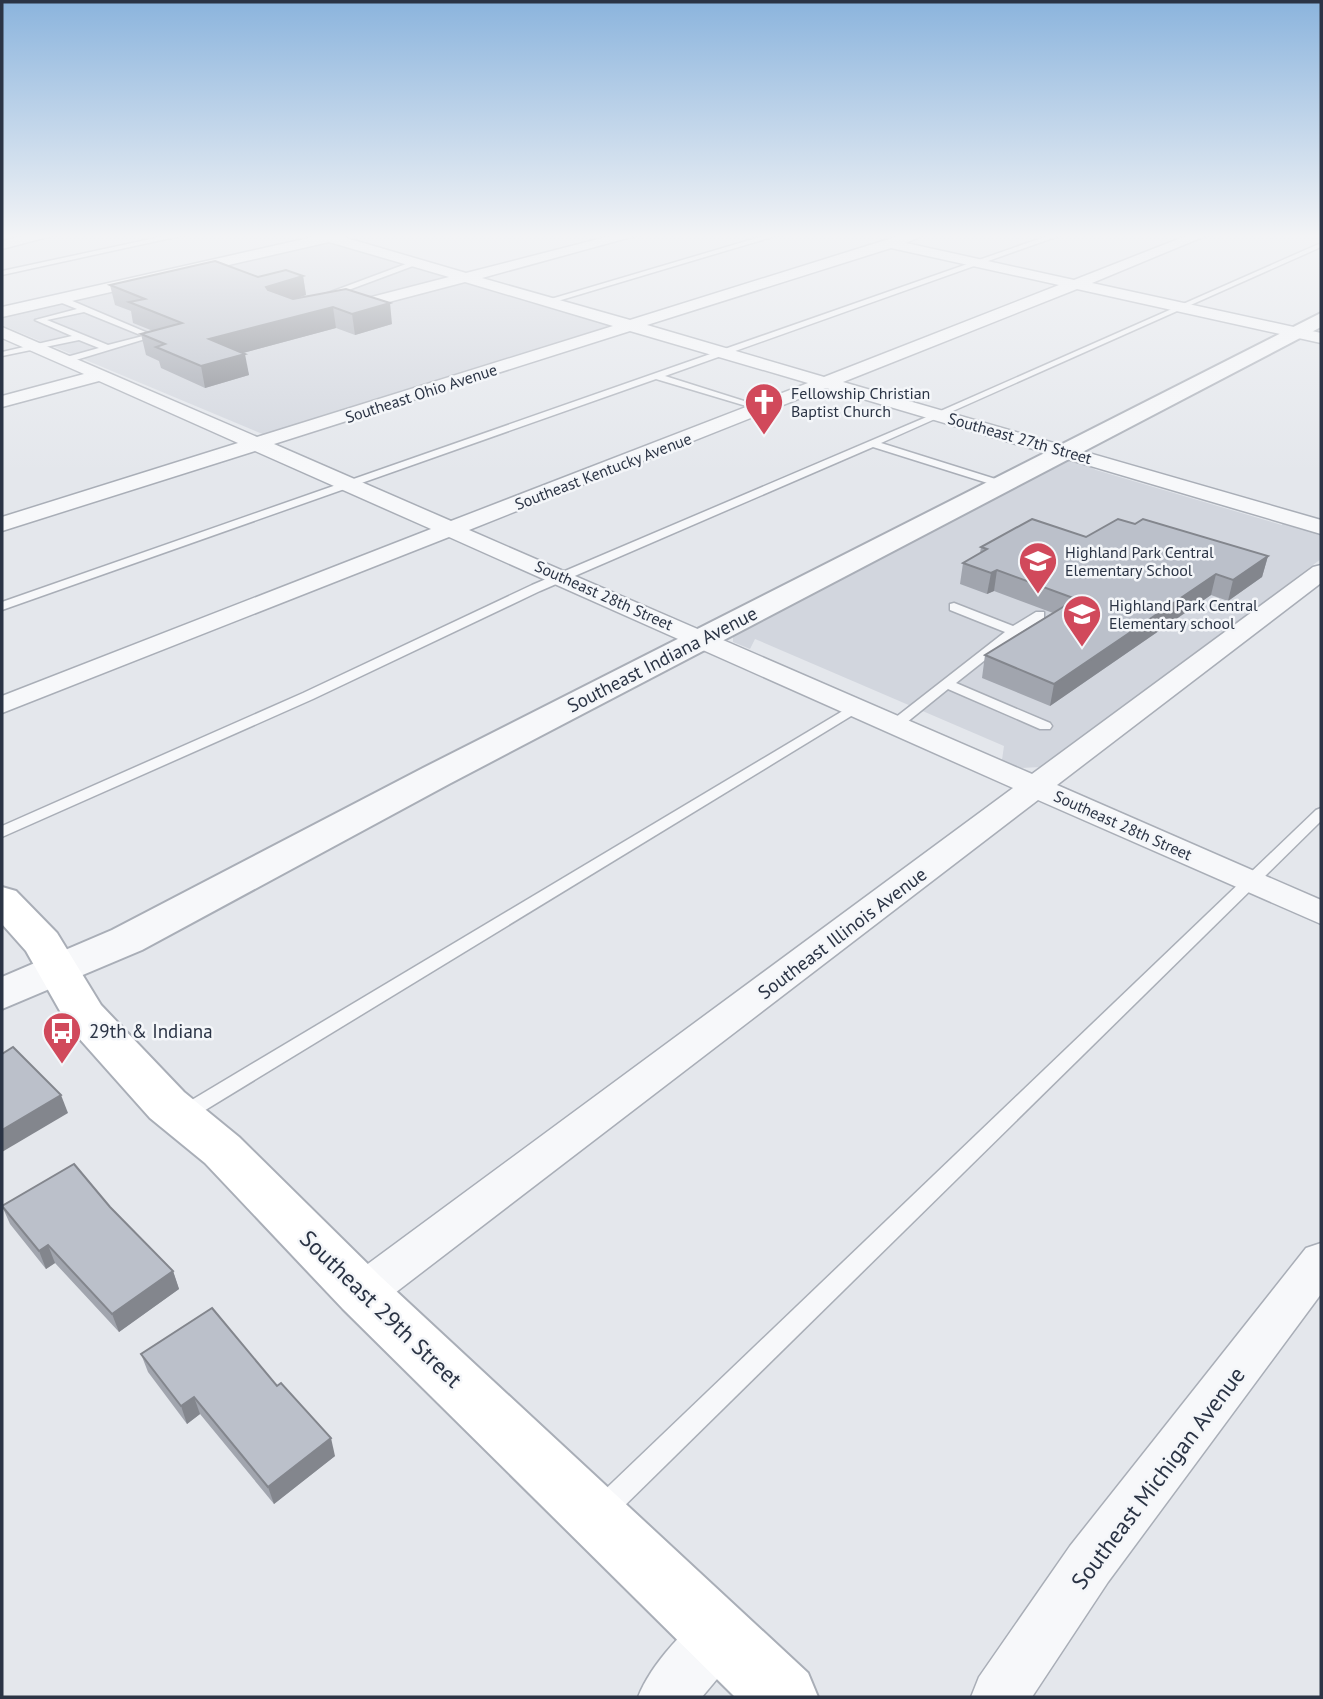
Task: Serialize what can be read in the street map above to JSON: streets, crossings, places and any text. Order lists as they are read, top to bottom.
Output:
{
  "streets": {
    "main road": ["Southeast 29th Street"],
    "street": [
      "Southeast Ohio Avenue",
      "Southeast 27th Street",
      "Southeast Kentucky Avenue",
      "Southeast 28th Street",
      "Southeast Indiana Avenue",
      "Southeast Illinois Avenue",
      "Southeast Michigan Avenue"
    ]
  },
  "crossings": [
    ["Southeast Ohio Avenue", "Southeast 27th Street"],
    ["Southeast Ohio Avenue", "Southeast 28th Street"],
    ["Southeast 27th Street", "Southeast Kentucky Avenue"],
    ["Southeast 27th Street", "Southeast Indiana Avenue"],
    ["Southeast Kentucky Avenue", "Southeast 28th Street"],
    ["Southeast 28th Street", "Southeast Indiana Avenue"],
    ["Southeast 28th Street", "Southeast Illinois Avenue"],
    ["Southeast Indiana Avenue", "Southeast 29th Street"],
    ["Southeast Illinois Avenue", "Southeast 29th Street"]
  ],
  "places": {
    "church": ["Fellowship Christian Baptist Church"],
    "school or university": ["Highland Park Central Elementary School", "Highland Park Central Elementary school"],
    "bus stop": ["29th & Indiana"]
  }
}
